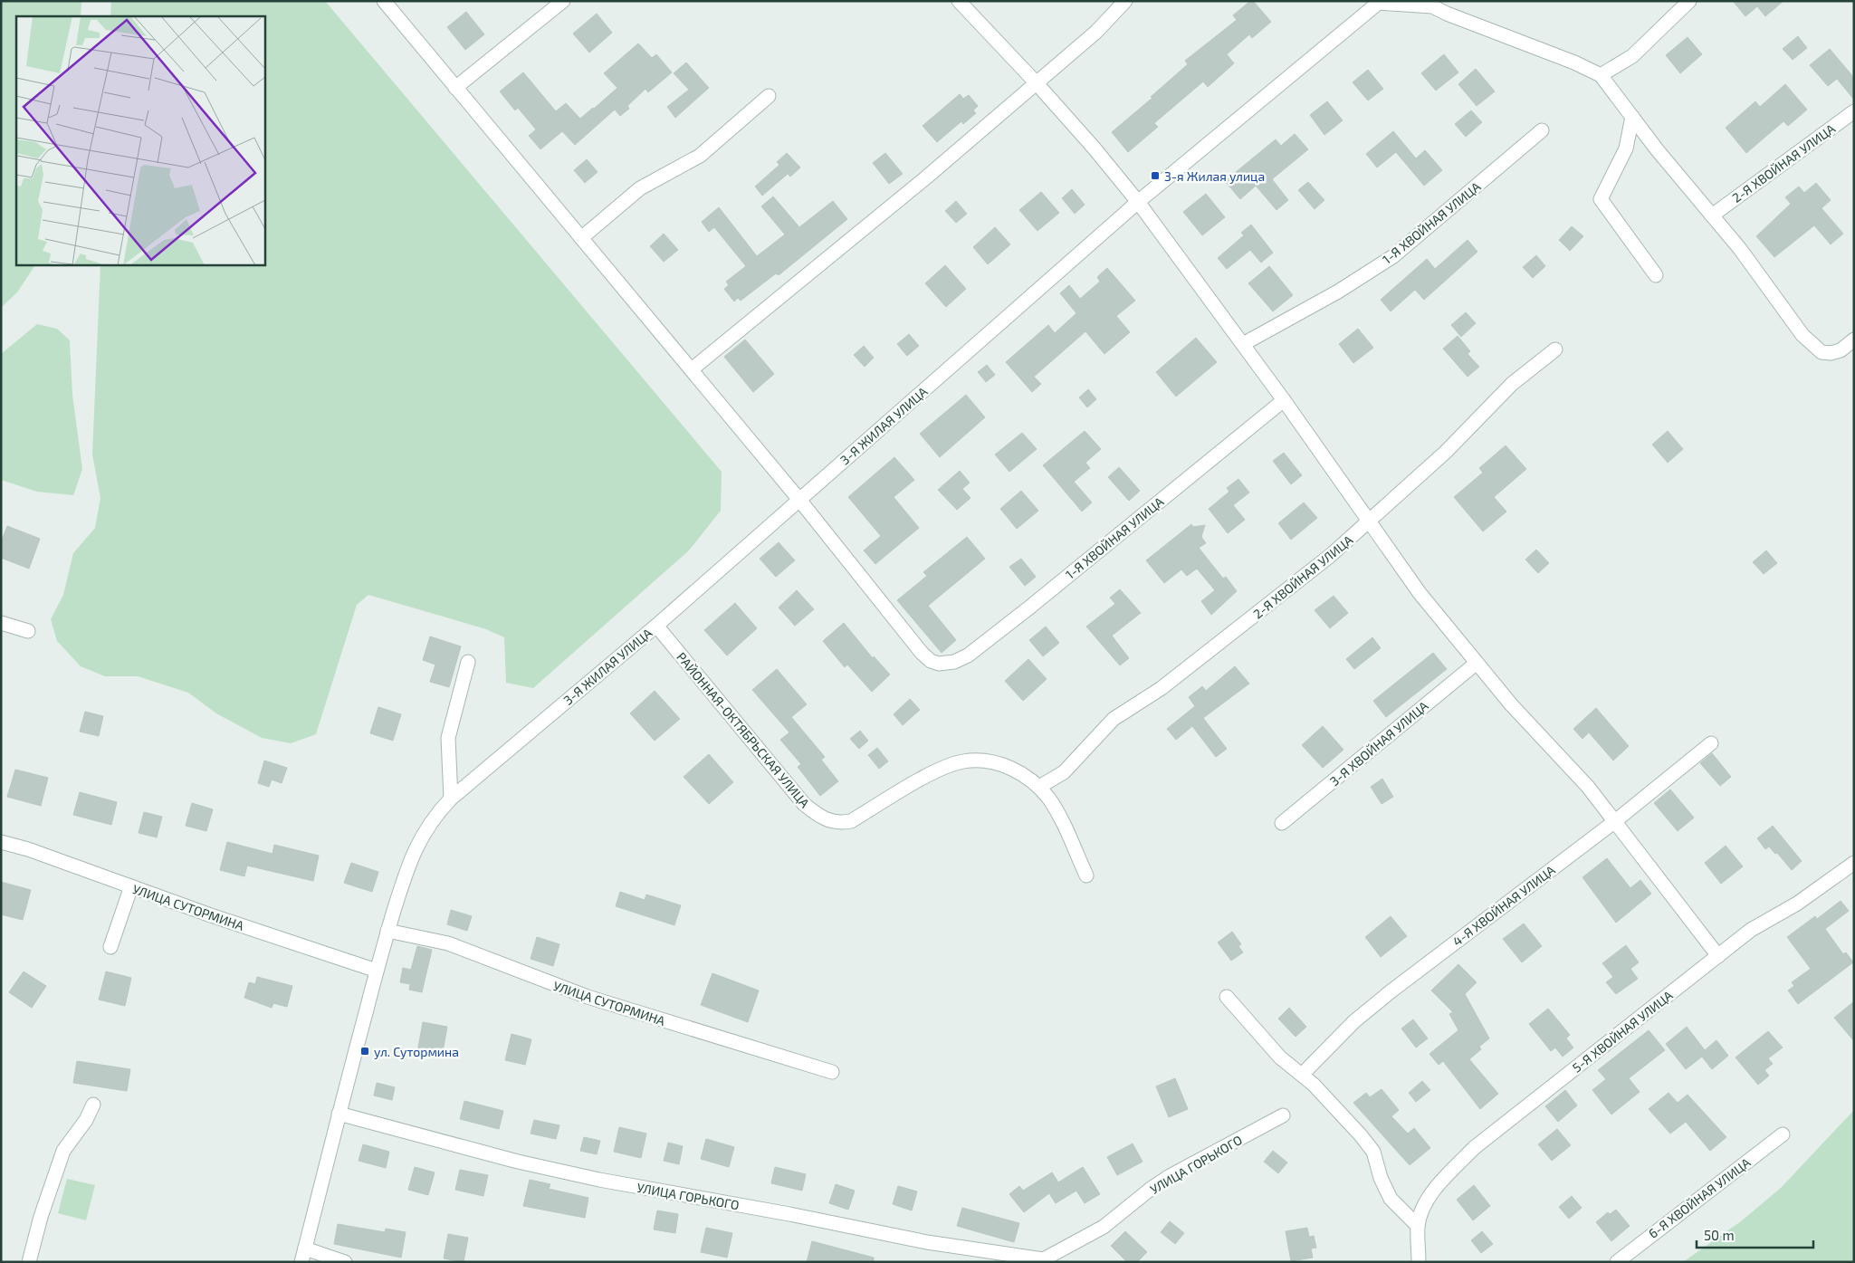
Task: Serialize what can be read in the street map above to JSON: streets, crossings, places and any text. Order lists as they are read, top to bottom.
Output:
{
  "streets": {
    "street": [
      "2-Я ХВОЙНАЯ УЛИЦА",
      "1-Я ХВОЙНАЯ УЛИЦА",
      "3-Я ЖИЛАЯ УЛИЦА",
      "РАЙОННАЯ-ОКТЯБРЬСКАЯ УЛИЦА",
      "3-Я ХВОЙНАЯ УЛИЦА",
      "4-Я ХВОЙНАЯ УЛИЦА",
      "УЛИЦА СУТОРМИНА",
      "5-Я ХВОЙНАЯ УЛИЦА",
      "УЛИЦА ГОРЬКОГО",
      "6-Я ХВОЙНАЯ УЛИЦА"
    ]
  },
  "crossings": [
    ["2-Я ХВОЙНАЯ УЛИЦА", "РАЙОННАЯ-ОКТЯБРЬСКАЯ УЛИЦА"],
    ["1-Я ХВОЙНАЯ УЛИЦА", "3-Я ЖИЛАЯ УЛИЦА"],
    ["3-Я ЖИЛАЯ УЛИЦА", "РАЙОННАЯ-ОКТЯБРЬСКАЯ УЛИЦА"]
  ],
  "places": {
    "transit": ["3-я Жилая улица", "ул. Сутормина"]
  },
  "scale_bar": "50 m"
}
